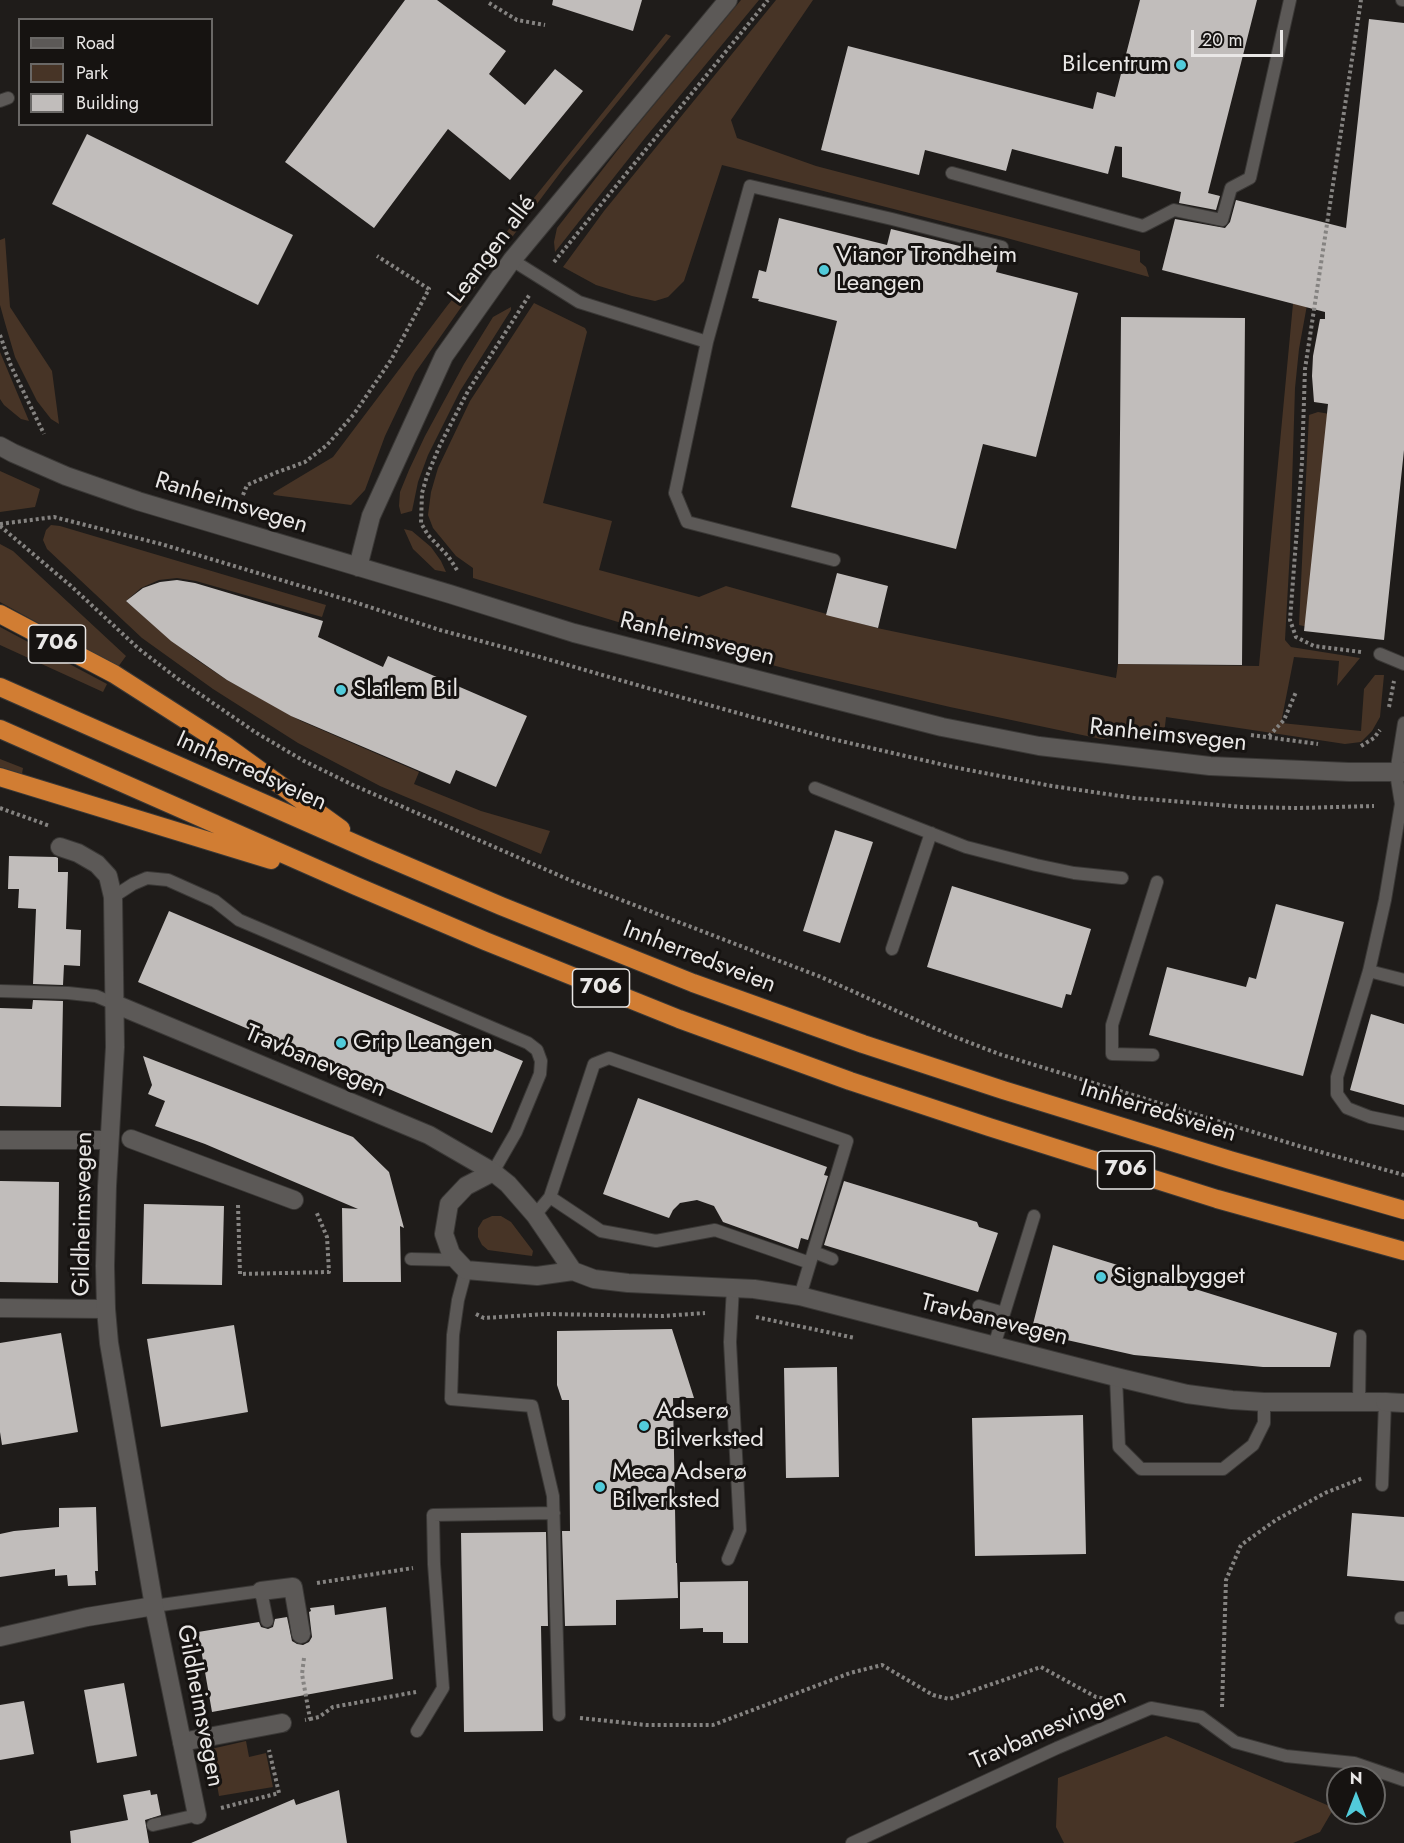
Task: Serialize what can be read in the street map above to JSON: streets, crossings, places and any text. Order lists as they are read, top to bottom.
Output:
{
  "streets": {
    "highway": ["706", "Innherredsveien"],
    "street": [
      "Leangen allé",
      "Ranheimsvegen",
      "Travbanevegen",
      "Gildheimsvegen"
    ],
    "lane": ["Travbanesvingen"]
  },
  "crossings": [
    ["Leangen allé", "Ranheimsvegen"],
    ["706", "Innherredsveien"],
    ["Travbanevegen", "Gildheimsvegen"]
  ],
  "places": [
    "Bilcentrum",
    "Vianor Trondheim Leangen",
    "Slatlem Bil",
    "Grip Leangen",
    "Signalbygget",
    "Adserø Bilverksted",
    "Meca Adserø Bilverksted"
  ],
  "legend": ["Road", "Park", "Building"],
  "scale_bar": "20 m",
  "north": "top"
}
